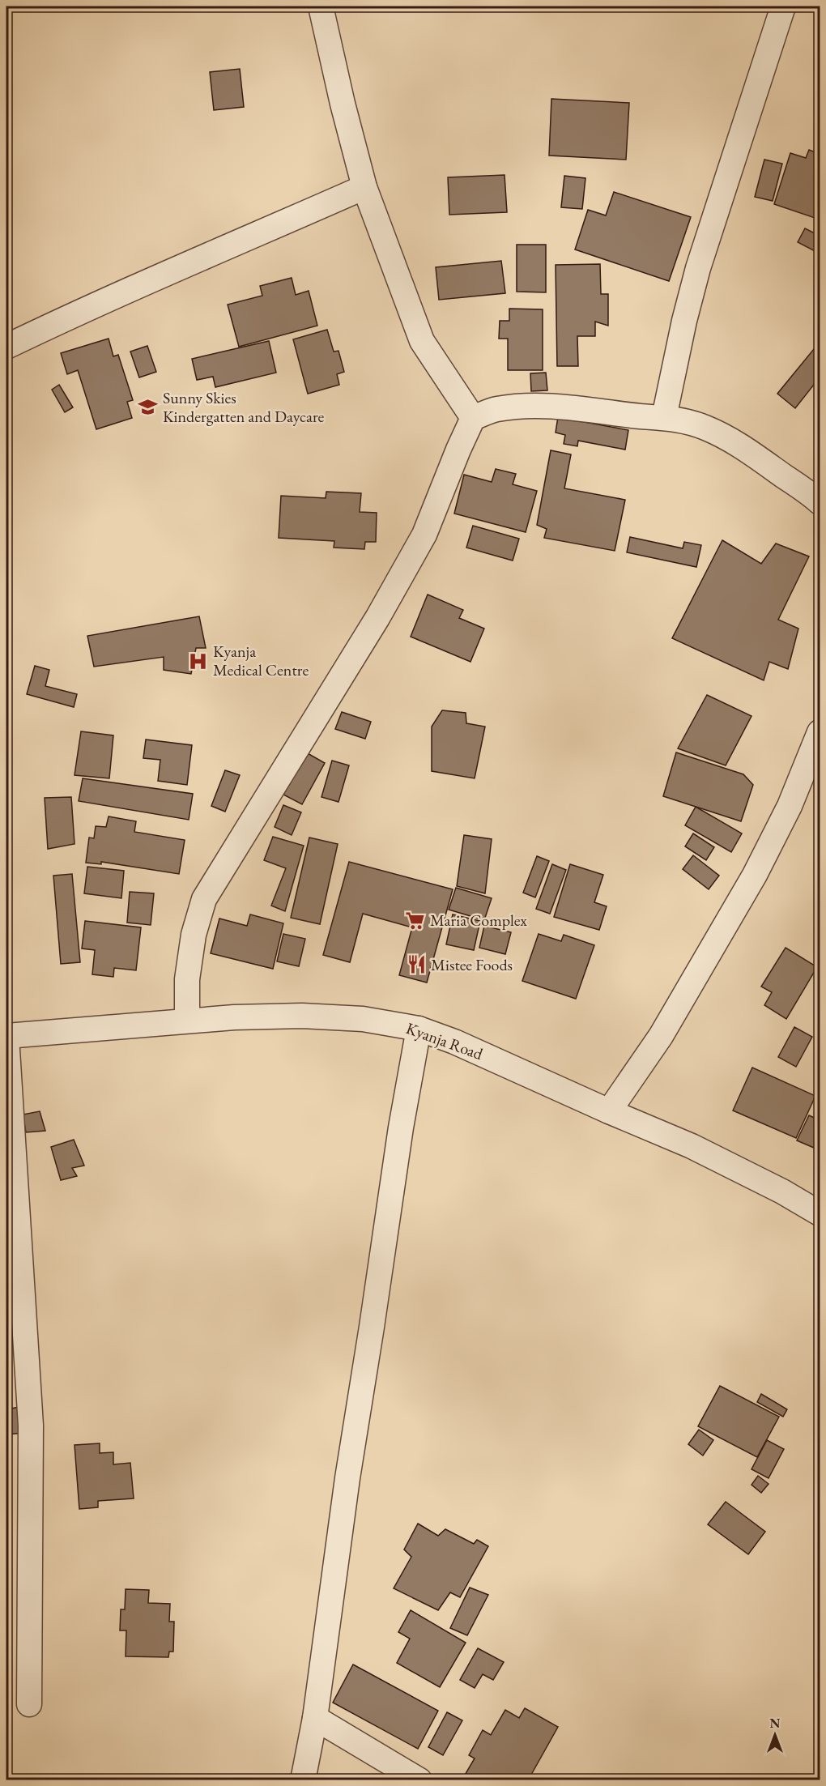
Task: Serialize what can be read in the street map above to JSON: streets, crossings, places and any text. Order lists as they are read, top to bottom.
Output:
{
  "streets": {
    "street": ["Kyanja Road"]
  },
  "places": {
    "school or university": ["Sunny Skies Kindergatten and Daycare"],
    "hospital": ["Kyanja Medical Centre"],
    "supermarket": ["Maria Complex"],
    "restaurant": ["Mistee Foods"]
  },
  "north": "top"
}
